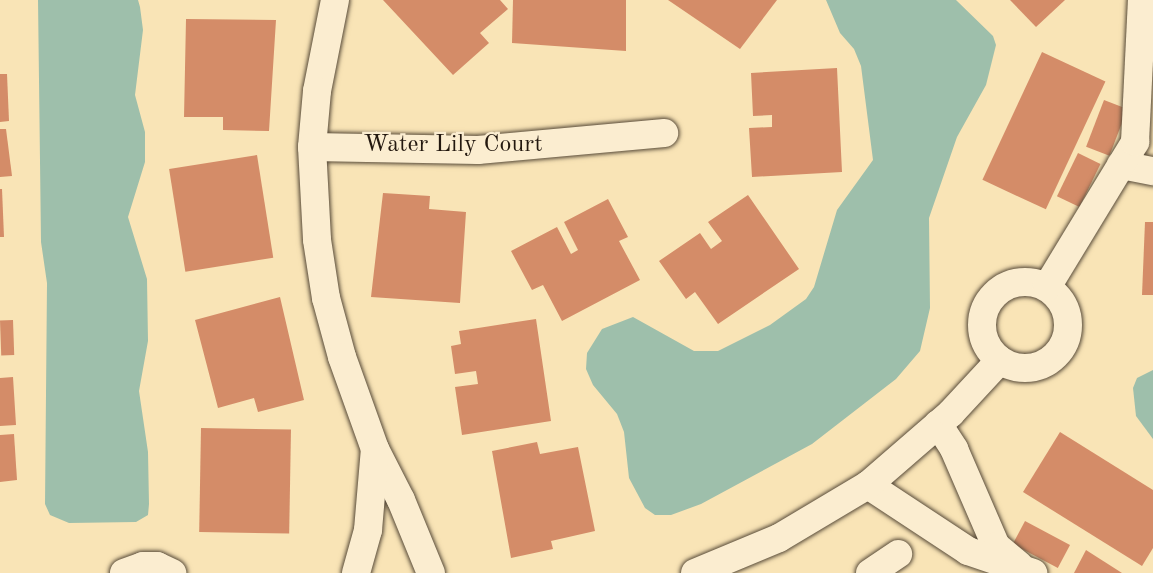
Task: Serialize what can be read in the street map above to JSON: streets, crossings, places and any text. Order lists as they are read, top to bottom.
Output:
{
  "streets": {
    "street": ["Water Lily Court"]
  }
}
